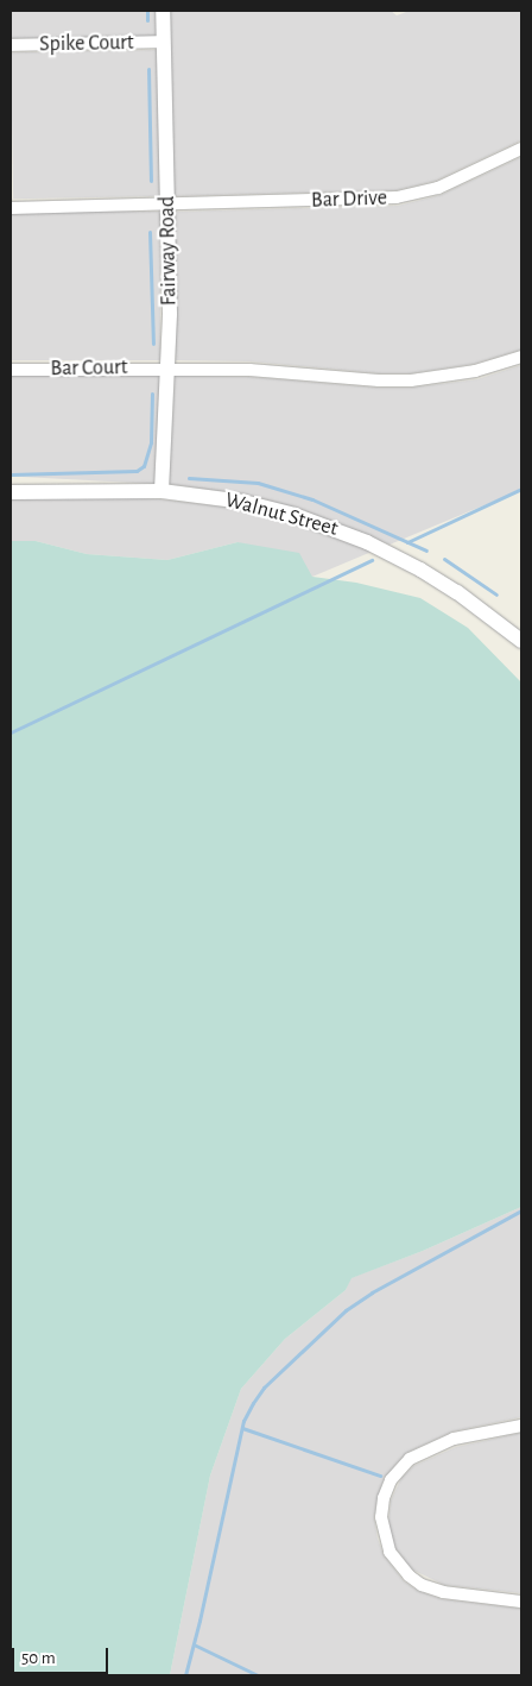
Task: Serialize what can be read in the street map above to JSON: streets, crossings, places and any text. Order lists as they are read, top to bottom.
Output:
{
  "streets": {
    "street": [
      "Spike Court",
      "Bar Drive",
      "Fairway Road",
      "Bar Court",
      "Walnut Street"
    ]
  },
  "crossings": [
    ["Spike Court", "Fairway Road"],
    ["Bar Drive", "Fairway Road"],
    ["Fairway Road", "Bar Court"],
    ["Fairway Road", "Walnut Street"]
  ],
  "scale_bar": "50 m"
}
